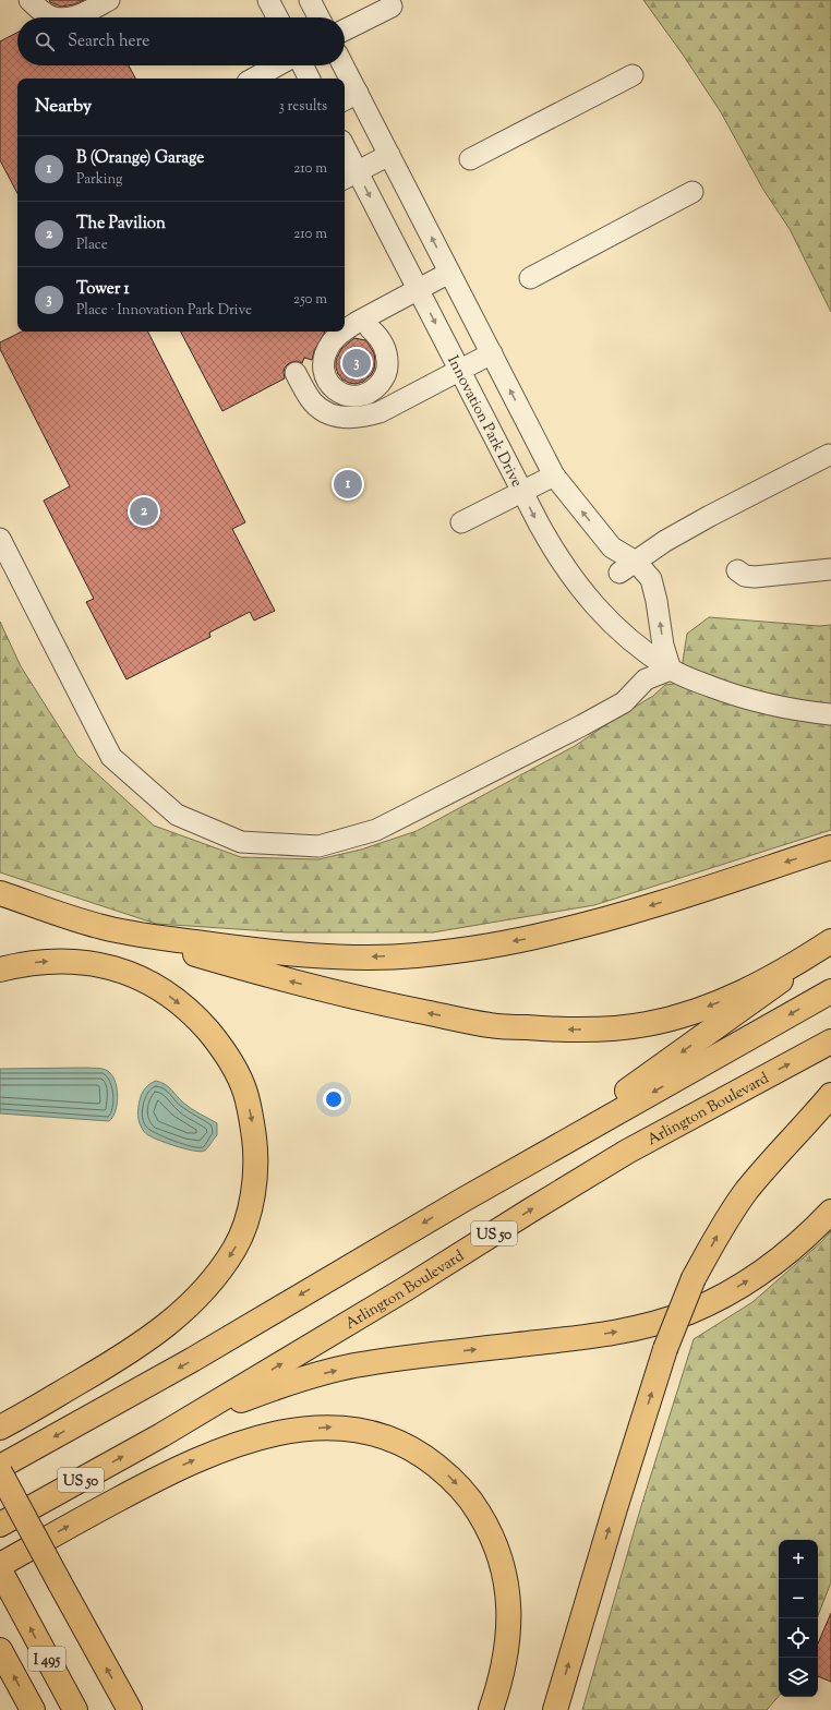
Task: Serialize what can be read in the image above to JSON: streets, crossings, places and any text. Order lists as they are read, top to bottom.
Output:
{
  "streets": {
    "main road": ["Arlington Boulevard", "US 50", "I 495"],
    "street": ["Innovation Park Drive"]
  },
  "page": {
    "search": "Search here",
    "heading": ["Nearby", "3 results"],
    "list": [
      {
        "mark": "1",
        "name": "B (Orange) Garage",
        "note": "Parking",
        "value": "210 m"
      },
      {
        "mark": "2",
        "name": "The Pavilion",
        "note": "Place",
        "value": "210 m"
      },
      {
        "mark": "3",
        "name": "Tower 1",
        "note": "Place · Innovation Park Drive",
        "value": "250 m"
      }
    ],
    "pins": ["3", "1", "2"],
    "map_buttons": ["+", "−"]
  }
}
